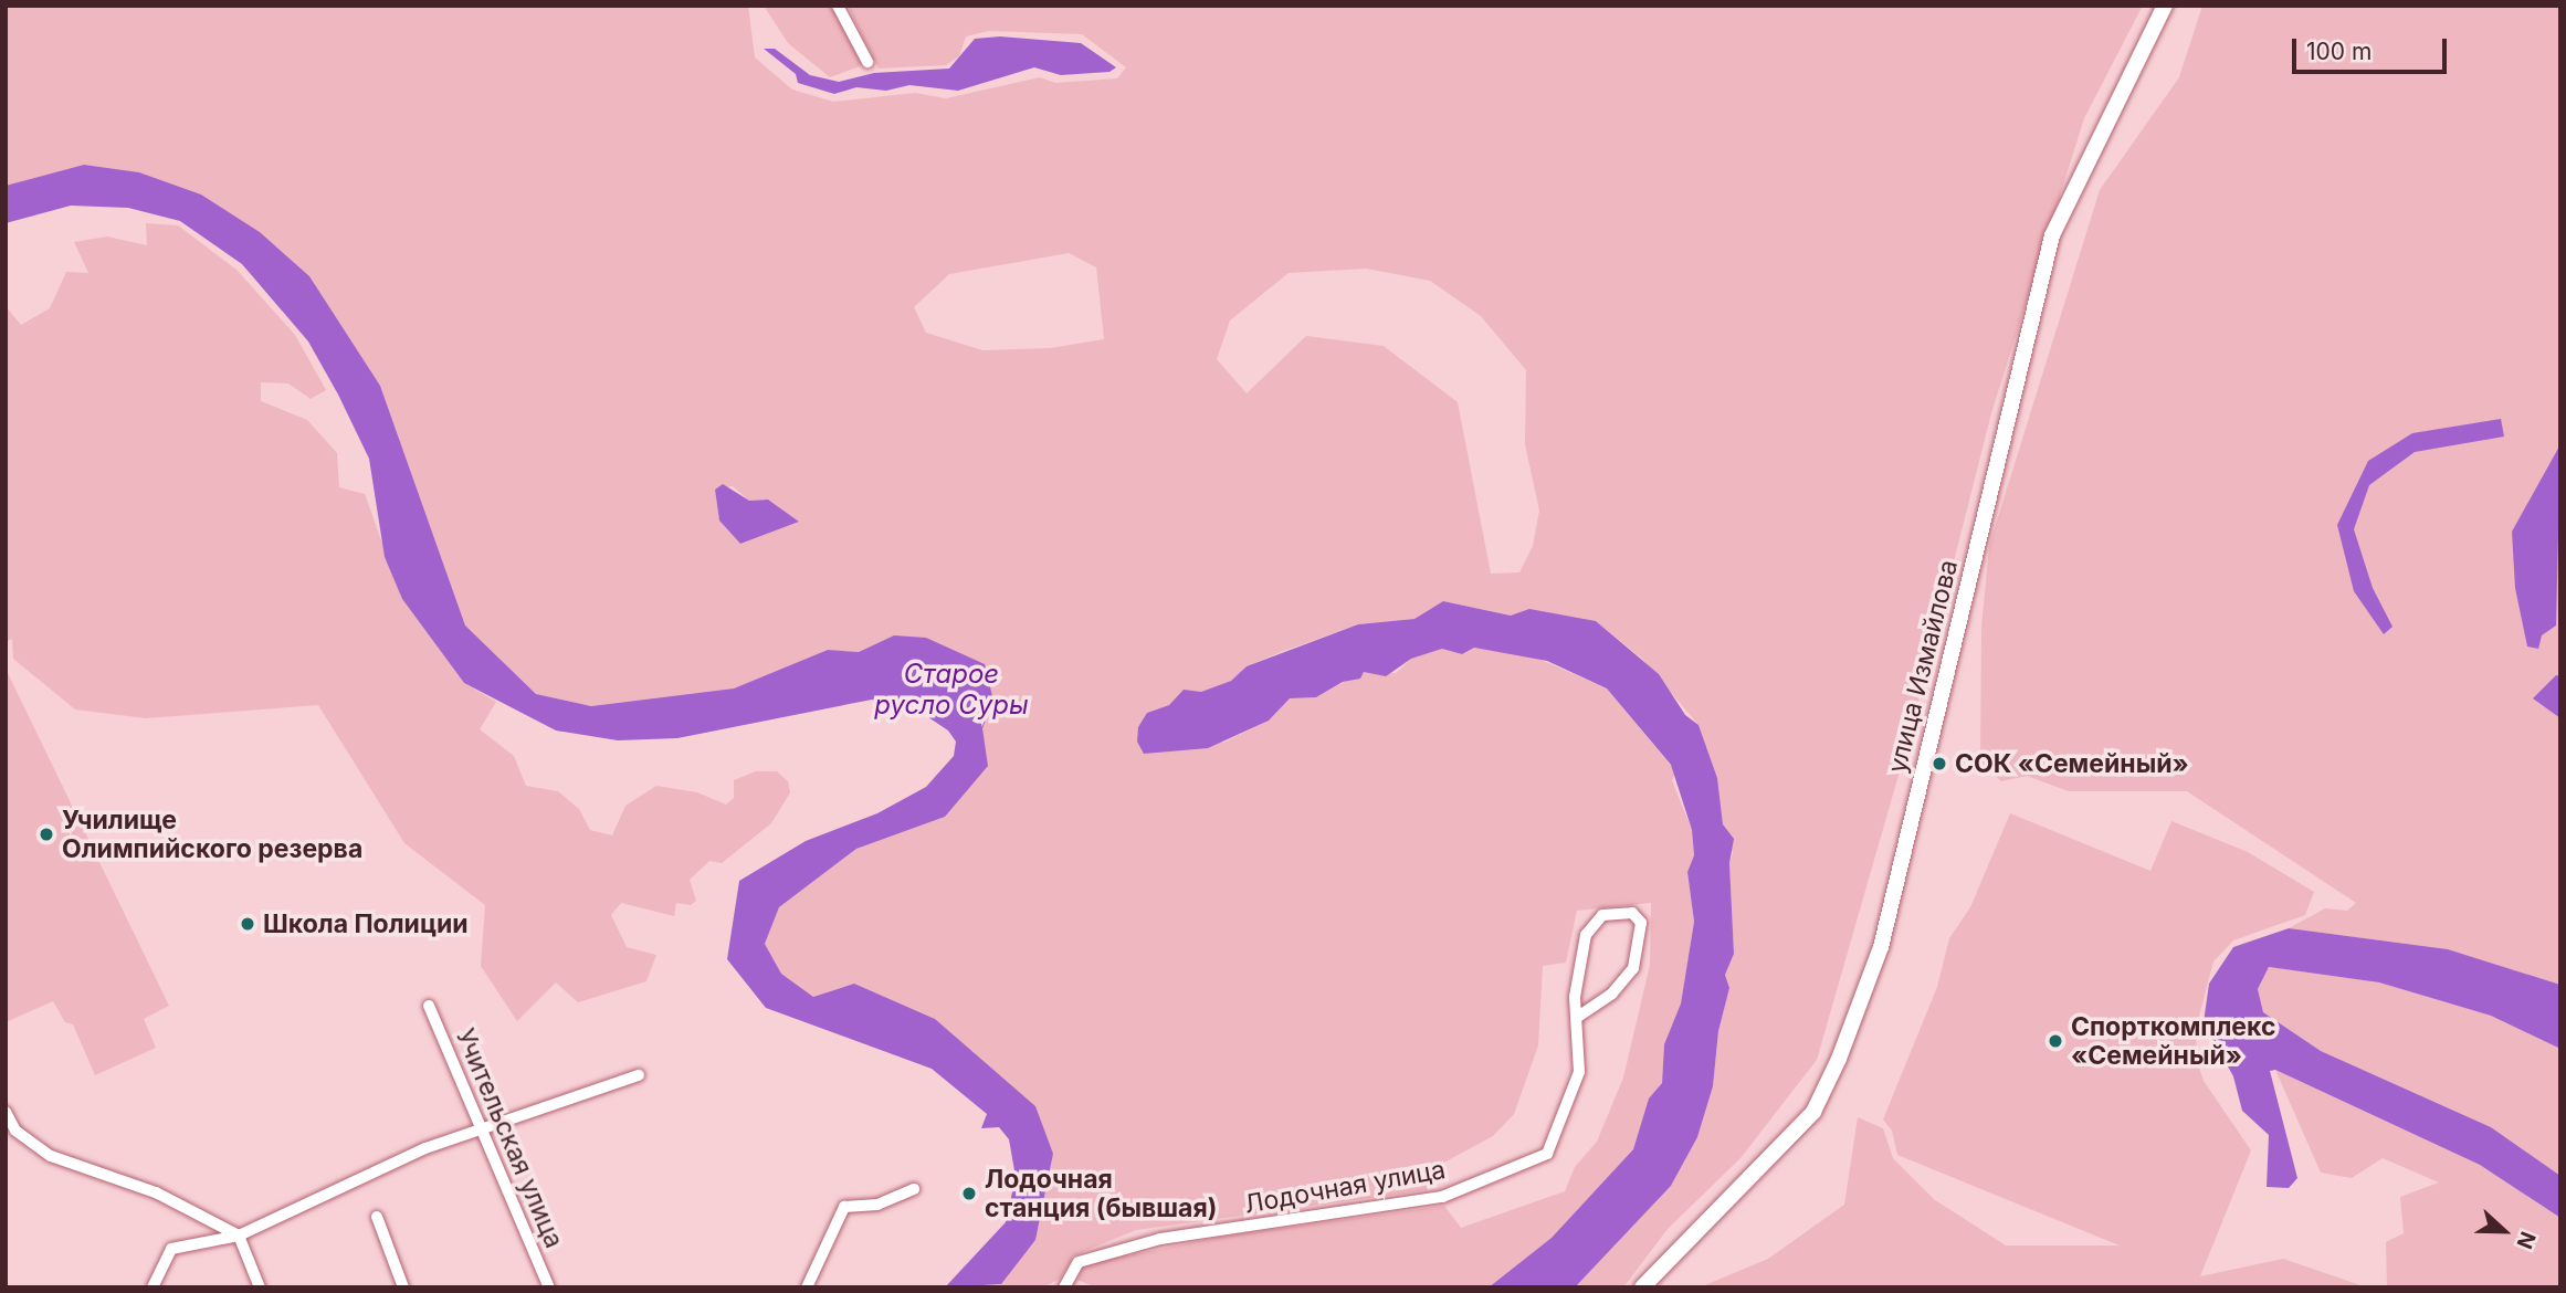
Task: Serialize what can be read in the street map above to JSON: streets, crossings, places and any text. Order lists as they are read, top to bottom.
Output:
{
  "streets": {
    "main road": ["улица Измайлова"],
    "street": ["Учительская улица", "Лодочная улица"]
  },
  "water": ["Старое русло Суры"],
  "places": [
    "СОК «Семейный»",
    "Училище Олимпийского резерва",
    "Школа Полиции",
    "Спорткомплекс «Семейный»",
    "Лодочная станция (бывшая)"
  ],
  "scale_bar": "100 m",
  "north": "right"
}
